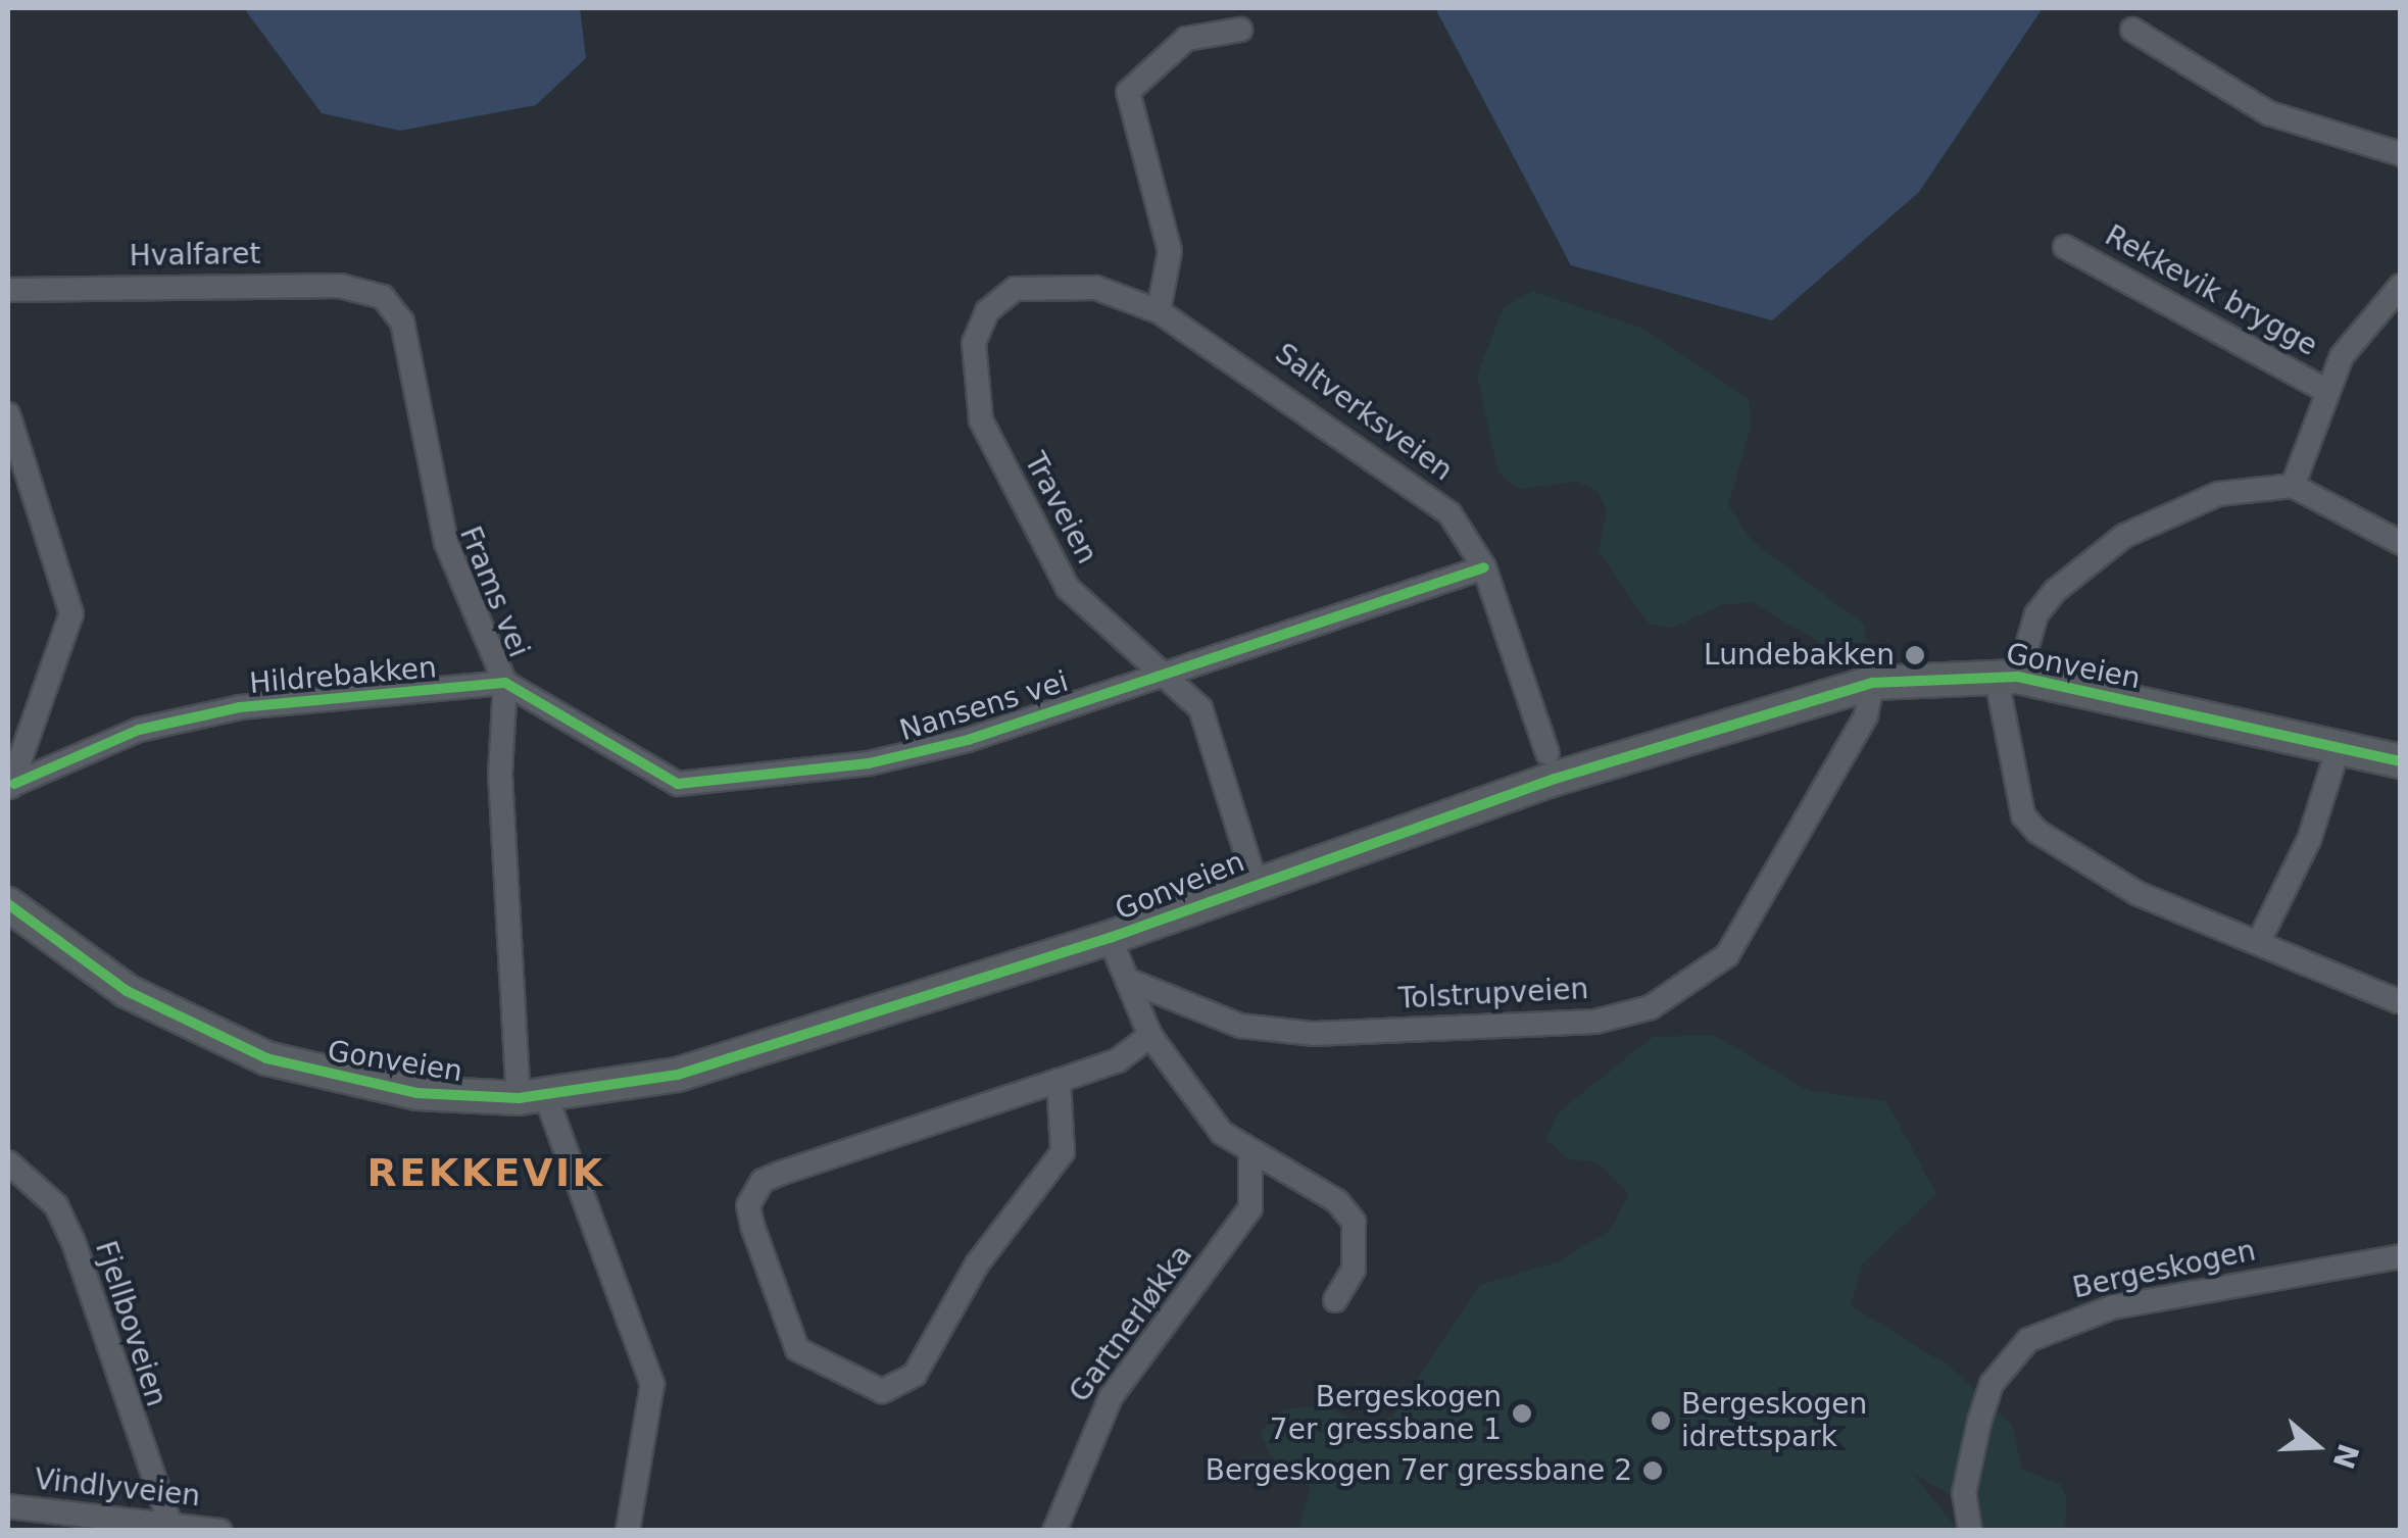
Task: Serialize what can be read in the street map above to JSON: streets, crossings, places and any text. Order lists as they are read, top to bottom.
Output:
{
  "streets": {
    "street": [
      "Hvalfaret",
      "Rekkevik brygge",
      "Saltverksveien",
      "Traveien",
      "Frams vei",
      "Gonveien",
      "Hildrebakken",
      "Nansens vei",
      "Tolstrupveien",
      "Bergeskogen",
      "Fjellboveien",
      "Gartnerløkka",
      "Vindlyveien"
    ]
  },
  "crossings": [
    ["Hvalfaret", "Frams vei"],
    ["Saltverksveien", "Traveien"],
    ["Saltverksveien", "Nansens vei"],
    ["Traveien", "Gonveien"],
    ["Traveien", "Nansens vei"],
    ["Frams vei", "Gonveien"],
    ["Frams vei", "Hildrebakken"],
    ["Frams vei", "Nansens vei"],
    ["Gonveien", "Tolstrupveien"],
    ["Hildrebakken", "Nansens vei"],
    ["Fjellboveien", "Vindlyveien"]
  ],
  "districts": ["REKKEVIK"],
  "places": [
    "Lundebakken",
    "Bergeskogen 7er gressbane 1",
    "Bergeskogen idrettspark",
    "Bergeskogen 7er gressbane 2"
  ],
  "north": "right"
}
